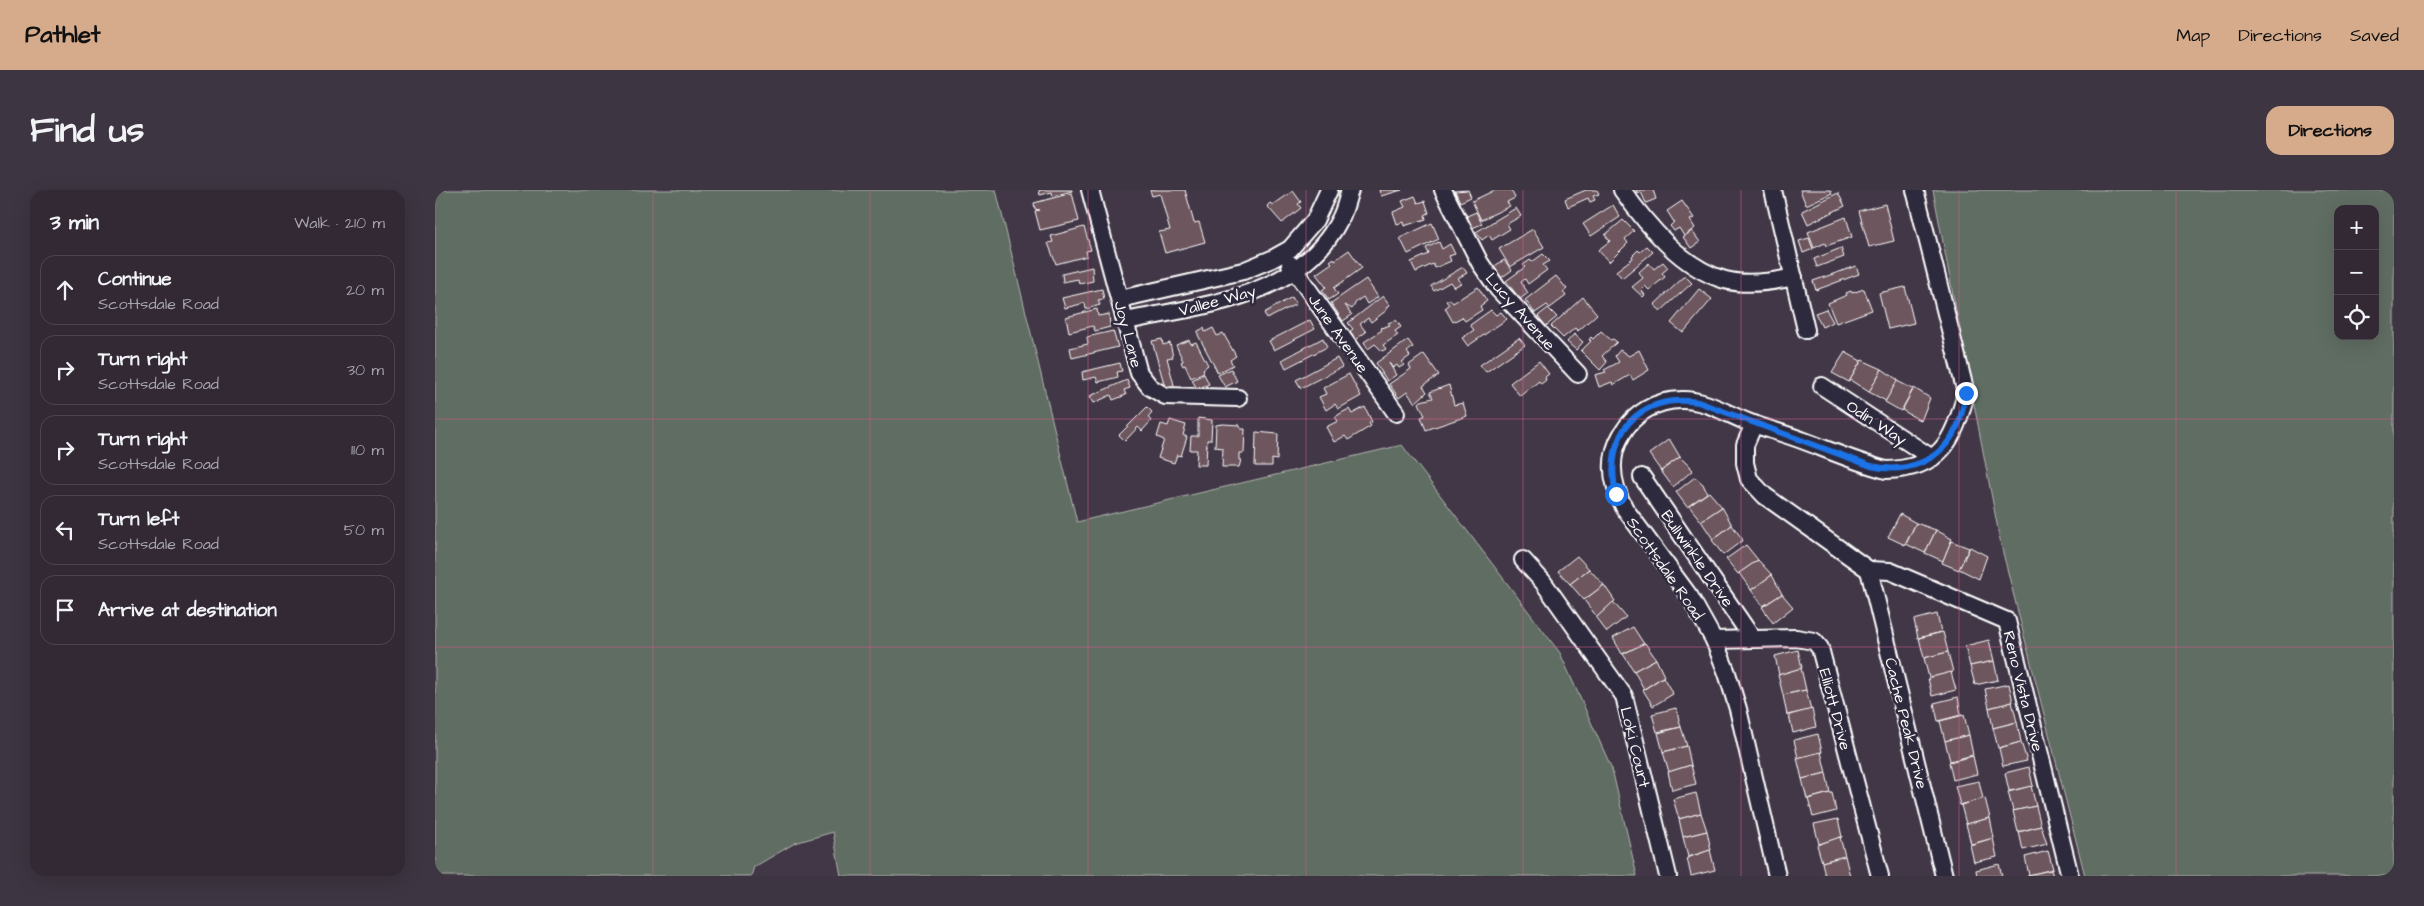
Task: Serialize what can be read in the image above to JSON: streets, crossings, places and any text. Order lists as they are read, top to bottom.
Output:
{
  "streets": {
    "street": [
      "Vallee Way",
      "Lucy Avenue",
      "June Avenue",
      "Joy Lane",
      "Odin Way",
      "Bullwinkle Drive",
      "Scottsdale Road",
      "Reno Vista Drive",
      "Elliott Drive",
      "Cache Peak Drive",
      "Loki Court"
    ]
  },
  "crossings": [
    ["Vallee Way", "June Avenue"],
    ["Vallee Way", "Joy Lane"],
    ["Odin Way", "Scottsdale Road"],
    ["Bullwinkle Drive", "Elliott Drive"],
    ["Scottsdale Road", "Elliott Drive"],
    ["Reno Vista Drive", "Cache Peak Drive"]
  ],
  "page": {
    "header": "Pathlet",
    "nav": ["Map", "Directions", "Saved"],
    "title": "Find us",
    "buttons": "Directions",
    "heading": ["3 min", "Walk · 210 m"],
    "map_buttons": ["+", "−"],
    "list": [
      ["Continue", "Scottsdale Road", "20 m"],
      ["Turn right", "Scottsdale Road", "30 m"],
      ["Turn right", "Scottsdale Road", "110 m"],
      ["Turn left", "Scottsdale Road", "50 m"],
      "Arrive at destination"
    ]
  }
}
